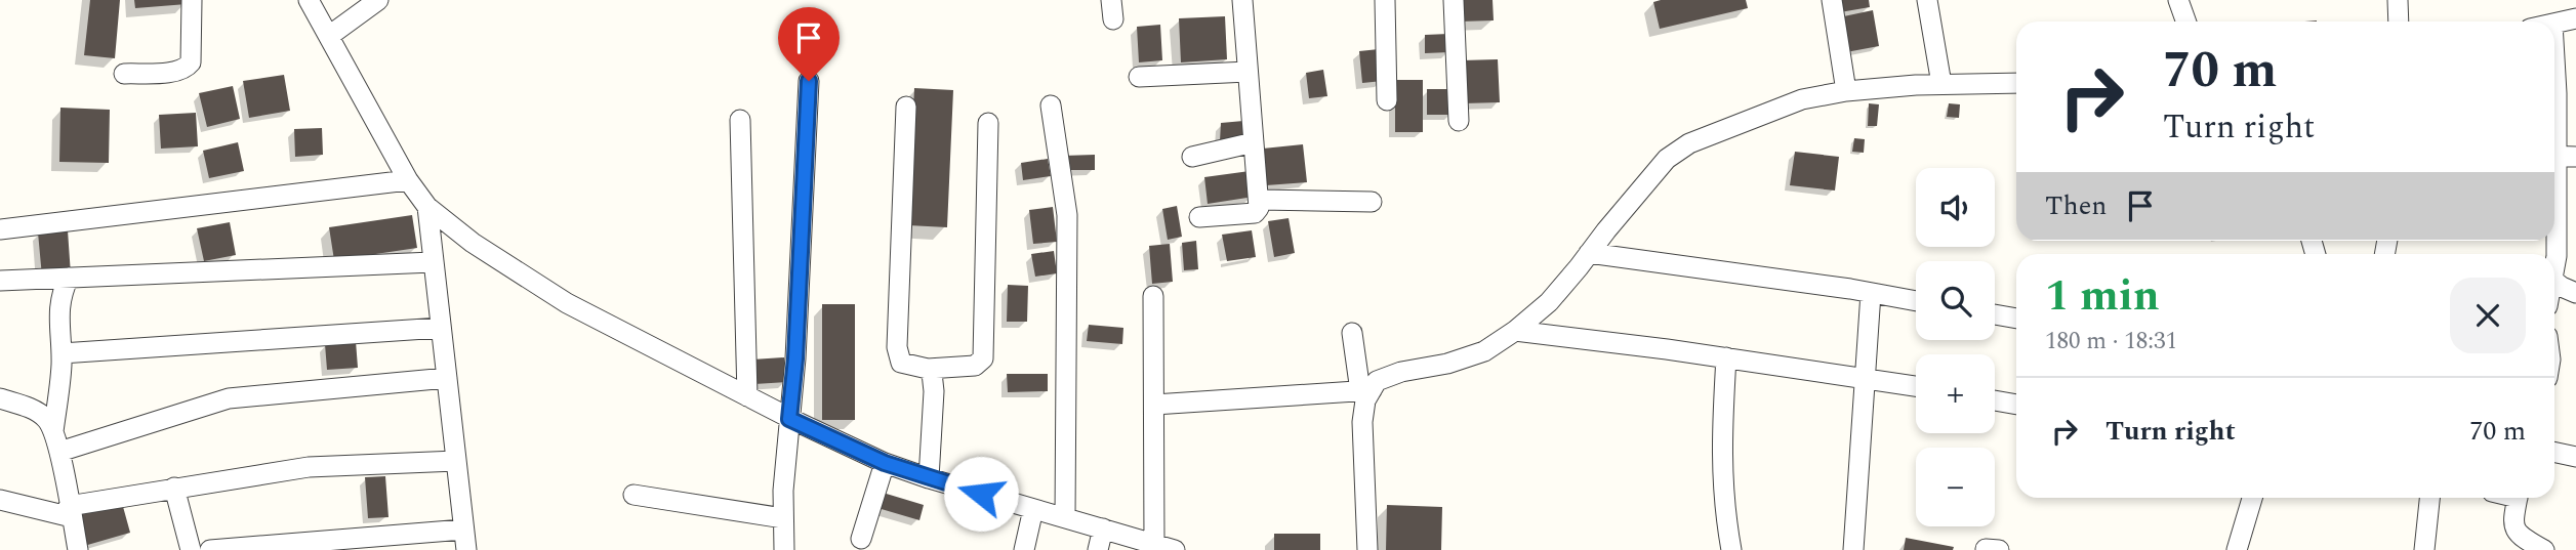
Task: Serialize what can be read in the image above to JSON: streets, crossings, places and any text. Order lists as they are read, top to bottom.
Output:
{
  "page": {
    "turn": ["70 m", "Turn right"],
    "map_buttons": ["+", "−"],
    "then": "Then",
    "heading": ["1 min", "180 m · 18:31"],
    "list": [
      {
        "name": "Turn right",
        "value": "70 m"
      }
    ]
  }
}
